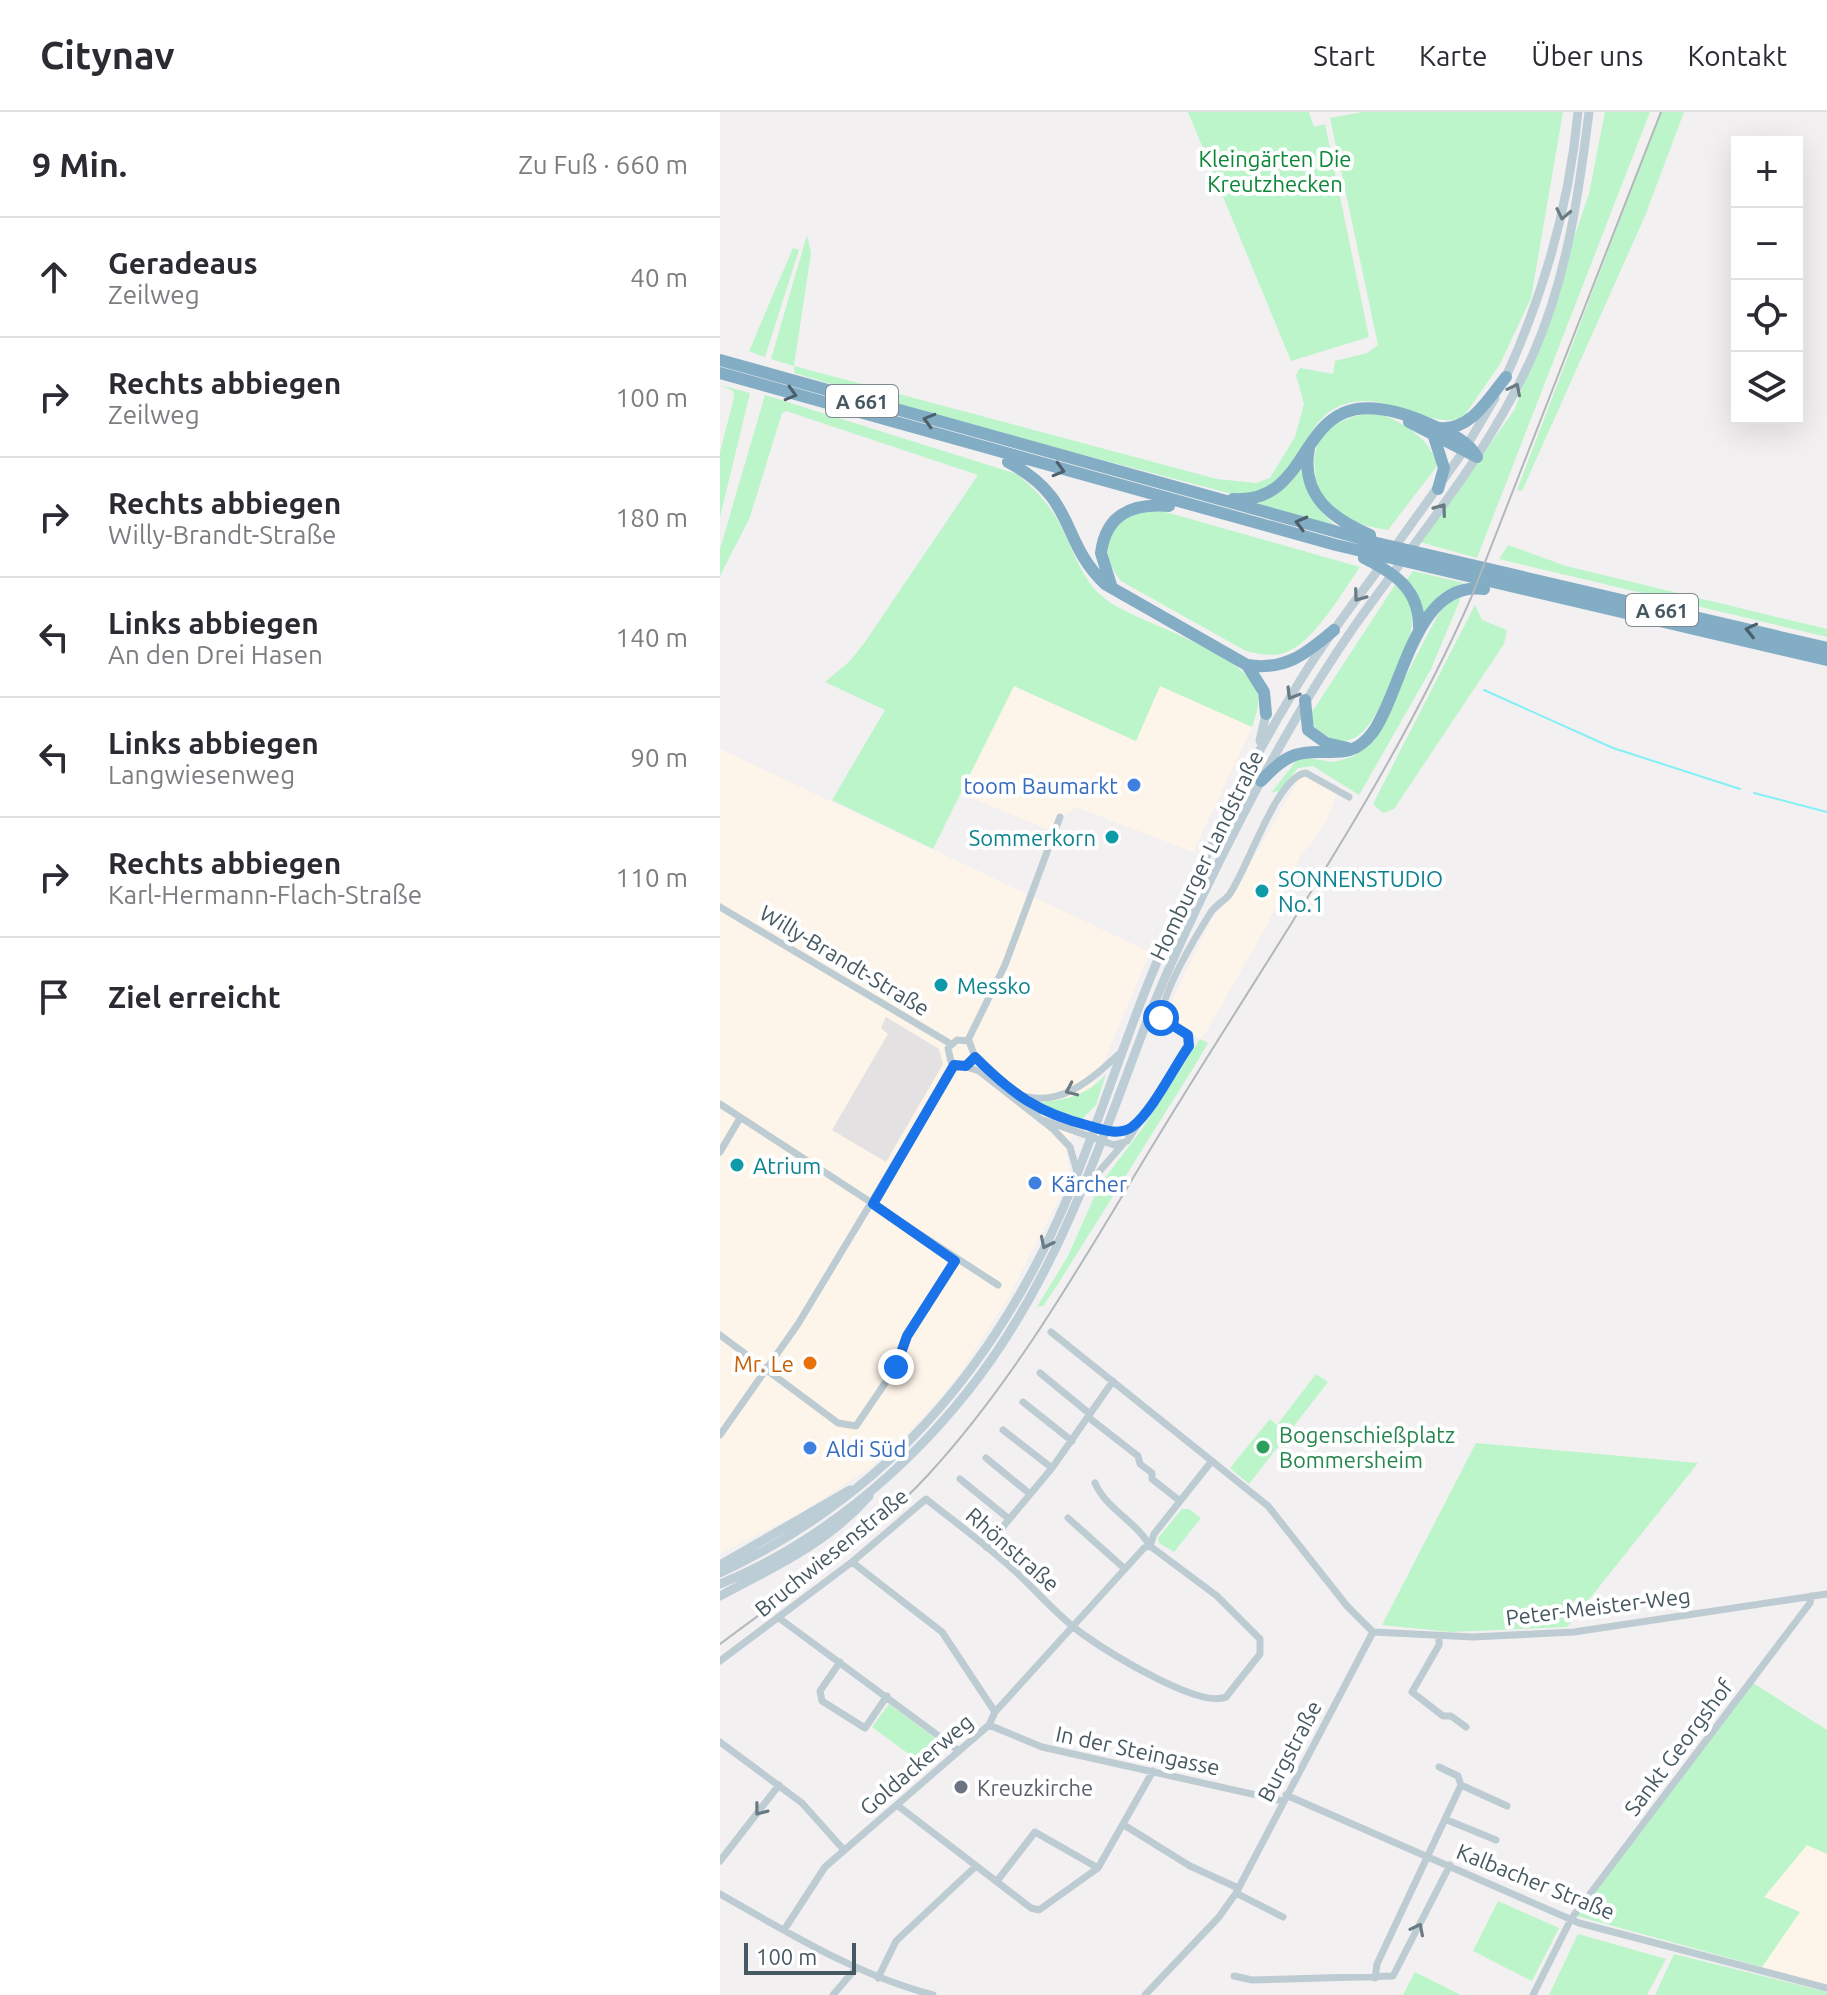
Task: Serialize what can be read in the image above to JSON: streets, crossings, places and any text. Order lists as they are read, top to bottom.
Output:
{
  "streets": {
    "highway": ["A 661"],
    "main road": ["Homburger Landstraße"],
    "street": [
      "Willy-Brandt-Straße",
      "Rhönstraße",
      "Bruchwiesenstraße",
      "Peter-Meister-Weg",
      "Sankt Georgshof",
      "In der Steingasse",
      "Burgstraße",
      "Goldackerweg",
      "Kalbacher Straße"
    ]
  },
  "crossings": [
    ["Rhönstraße", "Bruchwiesenstraße"],
    ["Rhönstraße", "Goldackerweg"],
    ["Peter-Meister-Weg", "Sankt Georgshof"],
    ["Peter-Meister-Weg", "Burgstraße"],
    ["Sankt Georgshof", "Kalbacher Straße"],
    ["In der Steingasse", "Burgstraße"],
    ["In der Steingasse", "Goldackerweg"],
    ["In der Steingasse", "Kalbacher Straße"],
    ["Burgstraße", "Kalbacher Straße"]
  ],
  "parks": ["Kleingärten Die Kreutzhecken"],
  "places": [
    "toom Baumarkt",
    "Sommerkorn",
    "SONNENSTUDIO No.1",
    "Messko",
    "Atrium",
    "Kärcher",
    "Mr. Le",
    "Bogenschießplatz Bommersheim",
    "Aldi Süd",
    "Kreuzkirche"
  ],
  "scale_bar": "100 m",
  "page": {
    "header": "Citynav",
    "nav": [
      "Start",
      "Karte",
      "Über uns",
      "Kontakt"
    ],
    "heading": ["9 Min.", "Zu Fuß · 660 m"],
    "map_buttons": ["+", "−"],
    "list": [
      ["Geradeaus", "Zeilweg", "40 m"],
      ["Rechts abbiegen", "Zeilweg", "100 m"],
      ["Rechts abbiegen", "Willy-Brandt-Straße", "180 m"],
      ["Links abbiegen", "An den Drei Hasen", "140 m"],
      ["Links abbiegen", "Langwiesenweg", "90 m"],
      ["Rechts abbiegen", "Karl-Hermann-Flach-Straße", "110 m"],
      "Ziel erreicht"
    ],
    "scale": "100 m"
  }
}
